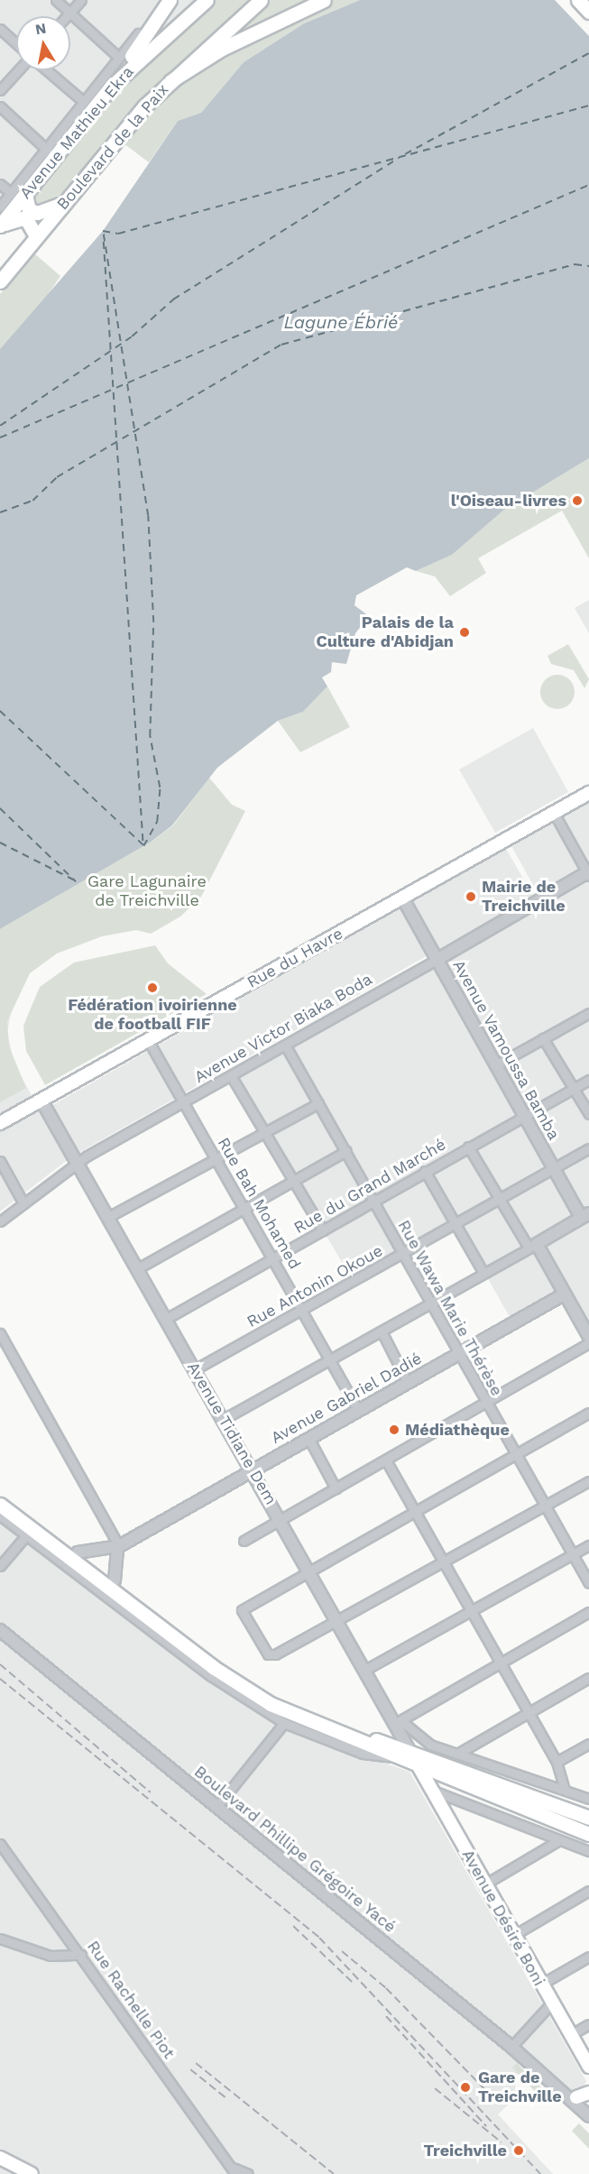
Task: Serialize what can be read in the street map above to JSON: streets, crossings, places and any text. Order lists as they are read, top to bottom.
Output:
{
  "streets": {
    "main road": [
      "Avenue Mathieu Ekra",
      "Boulevard de la Paix",
      "Rue du Havre",
      "Avenue Tidiane Dem",
      "Avenue Désiré Boni"
    ],
    "street": [
      "Avenue Victor Biaka Boda",
      "Avenue Vamoussa Bamba",
      "Rue du Grand Marché",
      "Rue Bah Mohamed",
      "Rue Antonin Okoue",
      "Rue Wawa Marie Thérèse",
      "Avenue Gabriel Dadié",
      "Boulevard Phillipe Grégoire Yacé",
      "Rue Rachelle Piot"
    ]
  },
  "crossings": [
    ["Rue du Havre", "Avenue Vamoussa Bamba"],
    ["Rue du Havre", "Rue Bah Mohamed"],
    ["Rue du Havre", "Avenue Tidiane Dem"],
    ["Avenue Victor Biaka Boda", "Avenue Vamoussa Bamba"],
    ["Avenue Victor Biaka Boda", "Rue Bah Mohamed"],
    ["Avenue Victor Biaka Boda", "Rue Wawa Marie Thérèse"],
    ["Avenue Victor Biaka Boda", "Avenue Tidiane Dem"],
    ["Avenue Vamoussa Bamba", "Rue du Grand Marché"],
    ["Avenue Vamoussa Bamba", "Rue Antonin Okoue"],
    ["Rue du Grand Marché", "Rue Bah Mohamed"],
    ["Rue du Grand Marché", "Rue Wawa Marie Thérèse"],
    ["Rue du Grand Marché", "Avenue Tidiane Dem"],
    ["Rue Bah Mohamed", "Rue Antonin Okoue"],
    ["Rue Bah Mohamed", "Avenue Gabriel Dadié"],
    ["Rue Antonin Okoue", "Rue Wawa Marie Thérèse"],
    ["Rue Antonin Okoue", "Avenue Tidiane Dem"],
    ["Rue Wawa Marie Thérèse", "Avenue Gabriel Dadié"],
    ["Avenue Gabriel Dadié", "Avenue Tidiane Dem"],
    ["Avenue Tidiane Dem", "Avenue Désiré Boni"]
  ],
  "water": ["Lagune Ébrié"],
  "parks": ["Gare Lagunaire de Treichville"],
  "places": [
    "l'Oiseau-livres",
    "Palais de la Culture d'Abidjan",
    "Mairie de Treichville",
    "Fédération ivoirienne de football FIF",
    "Médiathèque",
    "Gare de Treichville",
    "Treichville"
  ],
  "north": "top"
}
